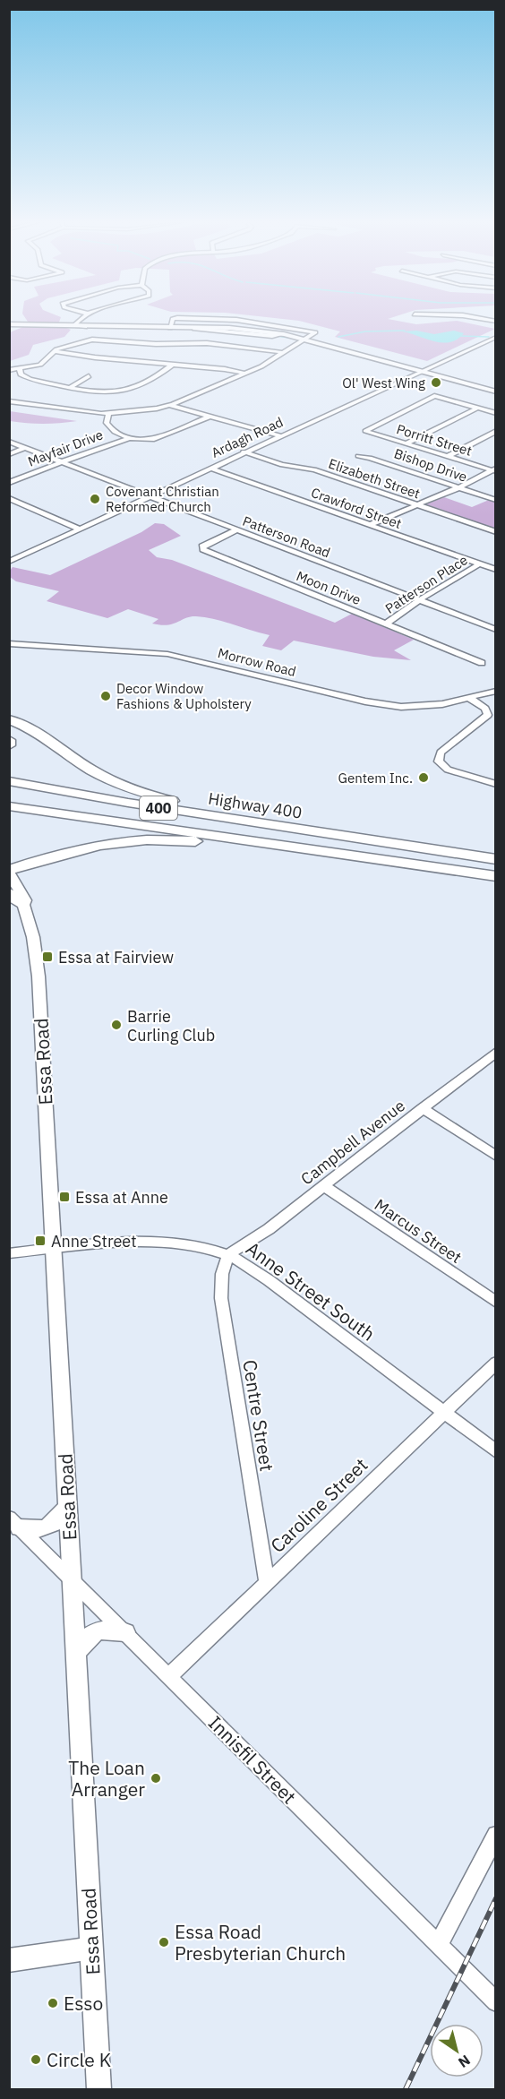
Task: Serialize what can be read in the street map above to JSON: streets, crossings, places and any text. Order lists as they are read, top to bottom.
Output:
{
  "streets": {
    "highway": ["Highway 400", "400"],
    "main road": ["Essa Road"],
    "street": [
      "Ardagh Road",
      "Porritt Street",
      "Mayfair Drive",
      "Bishop Drive",
      "Elizabeth Street",
      "Crawford Street",
      "Patterson Road",
      "Patterson Place",
      "Moon Drive",
      "Morrow Road",
      "Campbell Avenue",
      "Marcus Street",
      "Anne Street South",
      "Centre Street",
      "Caroline Street",
      "Innisfil Street"
    ]
  },
  "crossings": [
    ["Ardagh Road", "Elizabeth Street"],
    ["Ardagh Road", "Crawford Street"],
    ["Ardagh Road", "Patterson Road"],
    ["Mayfair Drive", "Patterson Road"],
    ["Crawford Street", "Patterson Place"],
    ["Patterson Road", "Patterson Place"],
    ["Patterson Road", "Moon Drive"],
    ["Patterson Place", "Moon Drive"],
    ["Essa Road", "Anne Street South"],
    ["Essa Road", "Innisfil Street"],
    ["Campbell Avenue", "Marcus Street"],
    ["Campbell Avenue", "Anne Street South"],
    ["Campbell Avenue", "Centre Street"],
    ["Anne Street South", "Centre Street"],
    ["Anne Street South", "Caroline Street"],
    ["Centre Street", "Caroline Street"],
    ["Caroline Street", "Innisfil Street"]
  ],
  "places": {
    "other": [
      "Ol' West Wing",
      "Covenant Christian Reformed Church",
      "Decor Window Fashions & Upholstery",
      "Gentem Inc.",
      "Barrie Curling Club",
      "The Loan Arranger",
      "Essa Road Presbyterian Church",
      "Esso",
      "Circle K"
    ],
    "transit": ["Essa at Fairview", "Essa at Anne", "Anne Street"]
  },
  "north": "bottom right"
}
